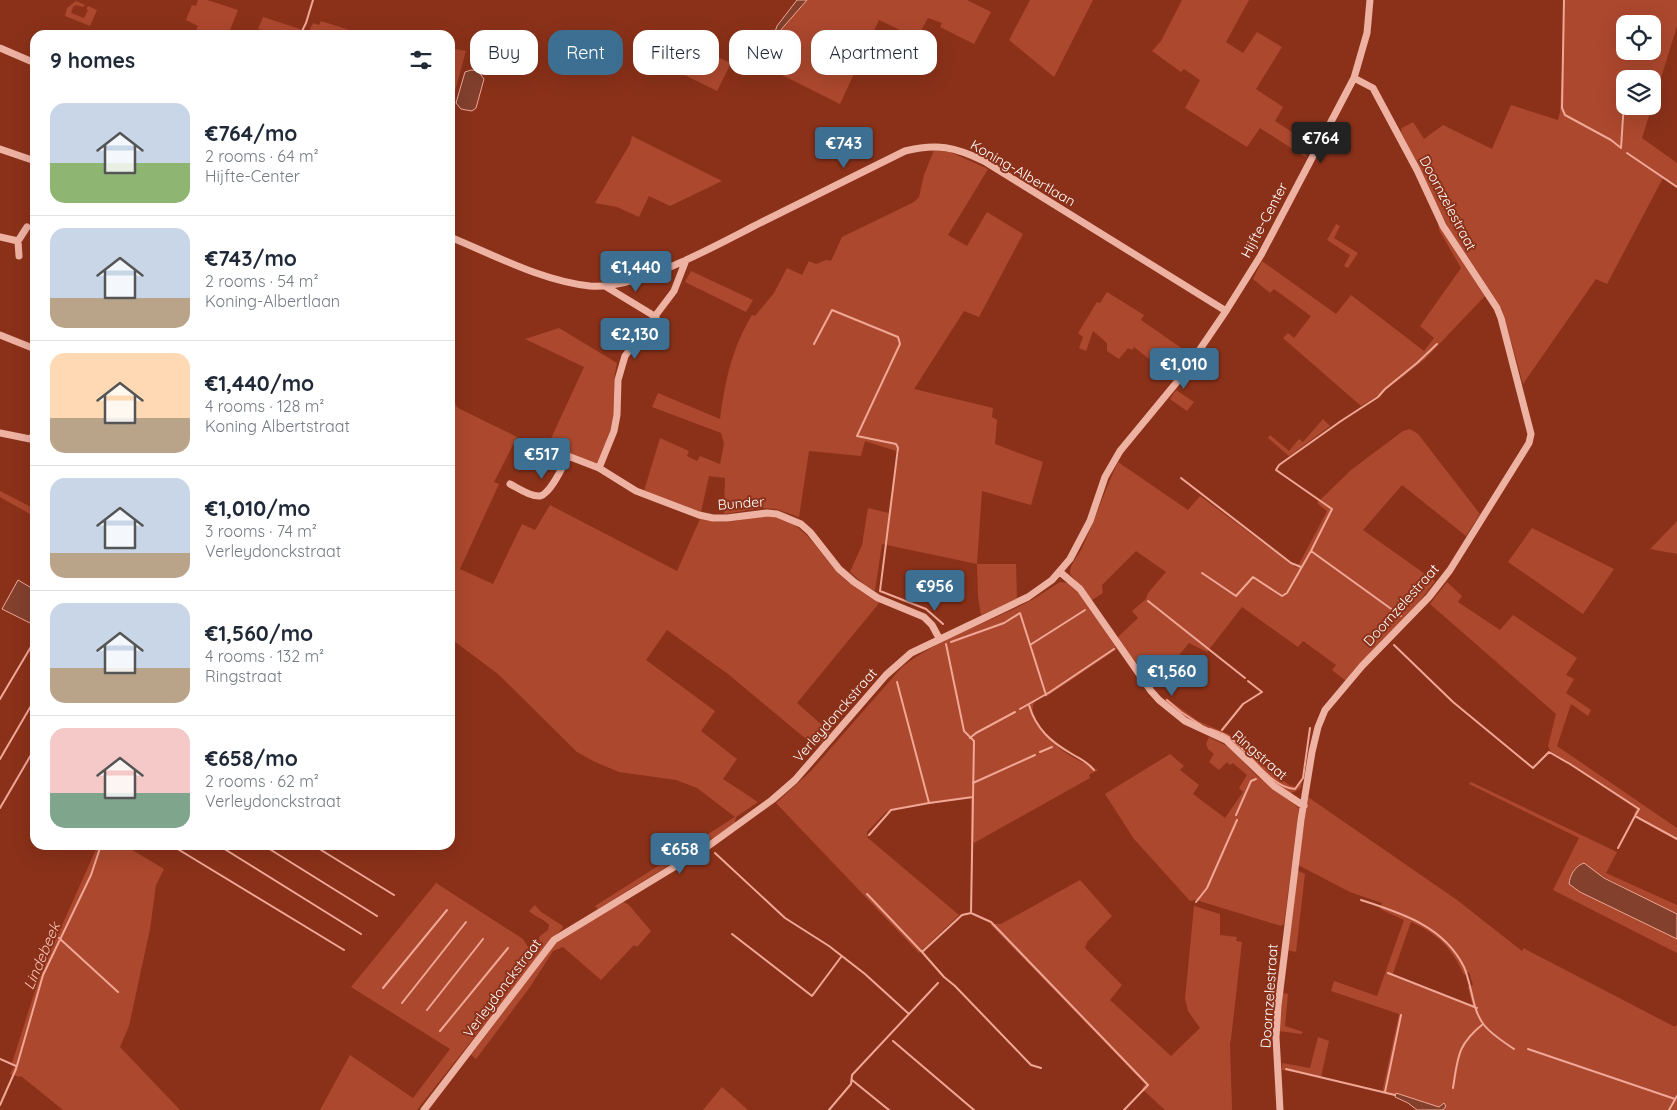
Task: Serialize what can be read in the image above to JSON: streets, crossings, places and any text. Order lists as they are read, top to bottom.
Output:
{
  "streets": {
    "street": [
      "Koning-Albertlaan",
      "Doornzelestraat",
      "Hijfte-Center",
      "Bunder",
      "Verleydonckstraat",
      "Ringstraat"
    ]
  },
  "crossings": [
    ["Koning-Albertlaan", "Hijfte-Center"],
    ["Koning-Albertlaan", "Verleydonckstraat"],
    ["Doornzelestraat", "Hijfte-Center"],
    ["Doornzelestraat", "Ringstraat"],
    ["Hijfte-Center", "Verleydonckstraat"],
    ["Bunder", "Verleydonckstraat"],
    ["Verleydonckstraat", "Ringstraat"]
  ],
  "water": ["Lindebeek"],
  "page": {
    "chip": [
      "Buy",
      "Rent",
      "Filters",
      "New",
      "Apartment"
    ],
    "heading": "9 homes",
    "list": [
      {
        "name": "€764/mo",
        "note": "2 rooms · 64 m² · Hijfte-Center"
      },
      {
        "name": "€743/mo",
        "note": "2 rooms · 54 m² · Koning-Albertlaan"
      },
      {
        "name": "€1,440/mo",
        "note": "4 rooms · 128 m² · Koning Albertstraat"
      },
      {
        "name": "€1,010/mo",
        "note": "3 rooms · 74 m² · Verleydonckstraat"
      },
      {
        "name": "€1,560/mo",
        "note": "4 rooms · 132 m² · Ringstraat"
      },
      {
        "name": "€658/mo",
        "note": "2 rooms · 62 m² · Verleydonckstraat"
      }
    ],
    "price": [
      "€764",
      "€743",
      "€1,440",
      "€2,130",
      "€1,010",
      "€517",
      "€956",
      "€1,560",
      "€658"
    ]
  }
}
